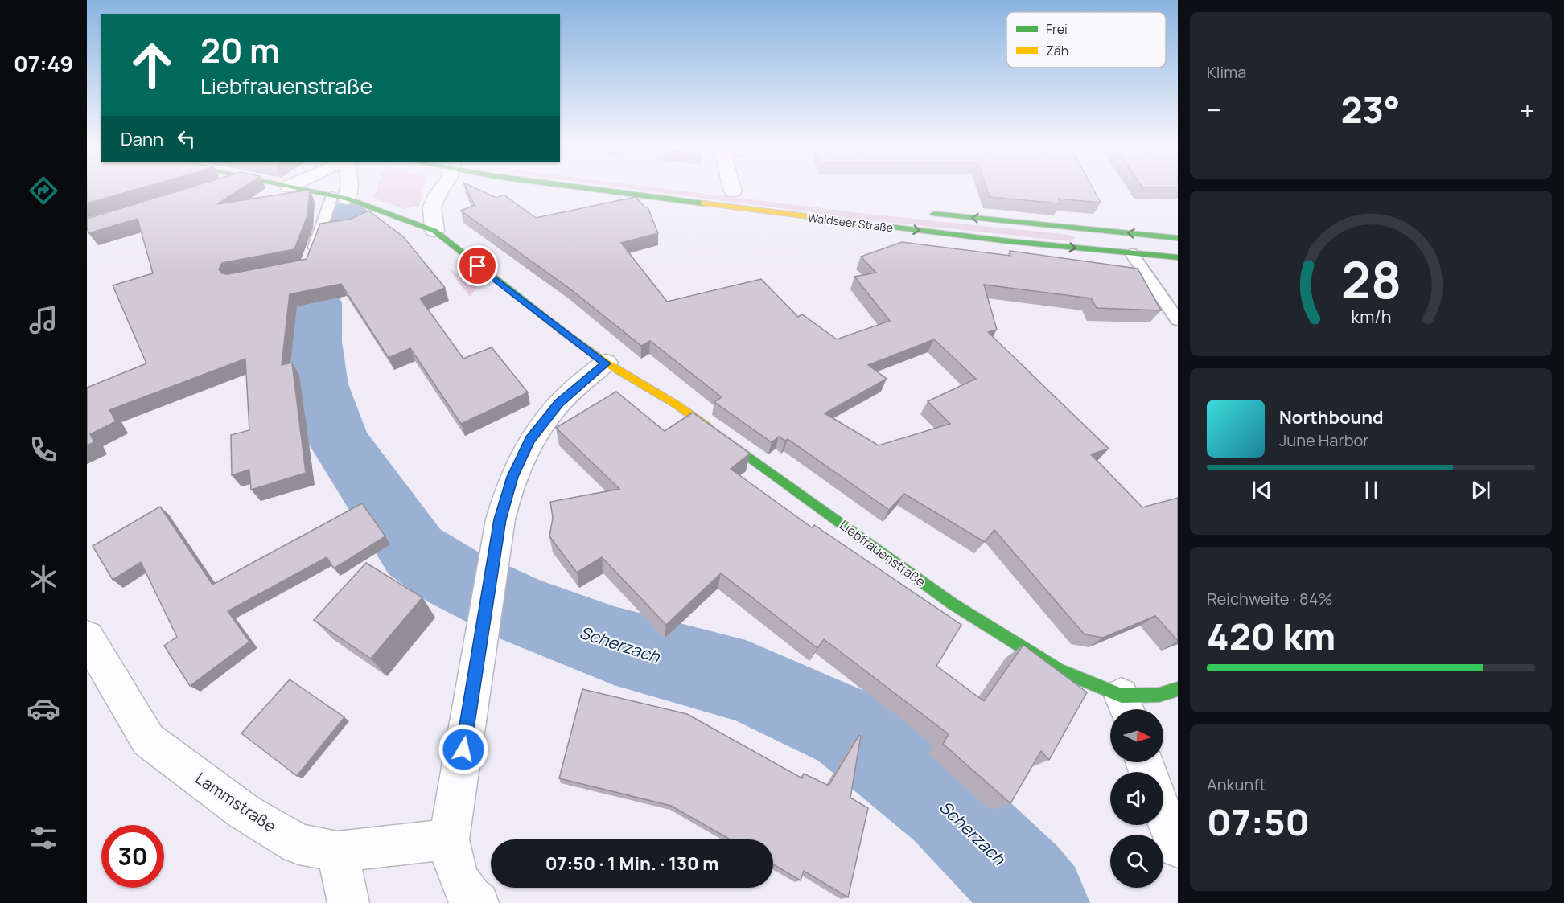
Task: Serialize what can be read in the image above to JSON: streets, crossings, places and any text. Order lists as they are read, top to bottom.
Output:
{
  "streets": {
    "street": ["Waldseer Straße", "Liebfrauenstraße", "Lammstraße"]
  },
  "water": ["Scherzach"],
  "legend": ["Frei", "Zäh"],
  "north": "right",
  "page": {
    "tabs": "07:49",
    "tile": [
      "Klima",
      ["Reichweite · 84%", "420 km"],
      ["Ankunft", "07:50"]
    ],
    "turn": ["20 m", "Liebfrauenstraße"],
    "heat": ["−", "23°", "+"],
    "then": "Dann",
    "song": ["Northbound", "June Harbor"],
    "limit": "30",
    "trip": "07:50 · 1 Min. · 130 m",
    "gauge": ["28", "km/h"]
  }
}
